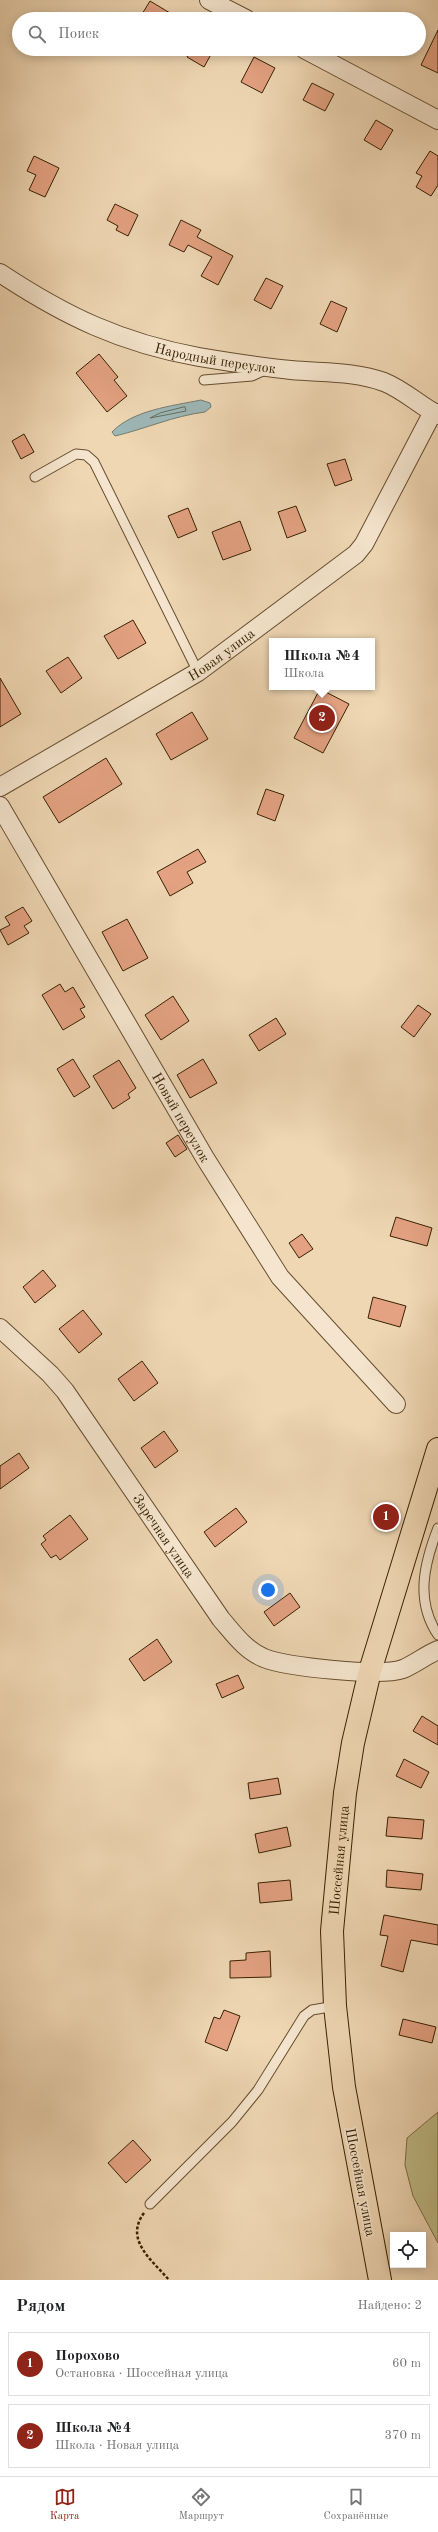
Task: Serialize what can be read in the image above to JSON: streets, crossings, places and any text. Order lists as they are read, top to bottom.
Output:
{
  "streets": {
    "main road": ["Шоссейная улица"],
    "street": [
      "Народный переулок",
      "Новая улица",
      "Новый переулок",
      "Заречная улица"
    ]
  },
  "crossings": [
    ["Народный переулок", "Новая улица"],
    ["Заречная улица", "Шоссейная улица"]
  ],
  "page": {
    "search": "Поиск",
    "popup": ["Школа №4", "Школа"],
    "pins": ["2", "1"],
    "heading": ["Рядом", "Найдено: 2"],
    "list": [
      {
        "mark": "1",
        "name": "Порохово",
        "note": "Остановка · Шоссейная улица",
        "value": "60 m"
      },
      {
        "mark": "2",
        "name": "Школа №4",
        "note": "Школа · Новая улица",
        "value": "370 m"
      }
    ],
    "nav": ["Карта", "Маршрут", "Сохранённые"]
  }
}
